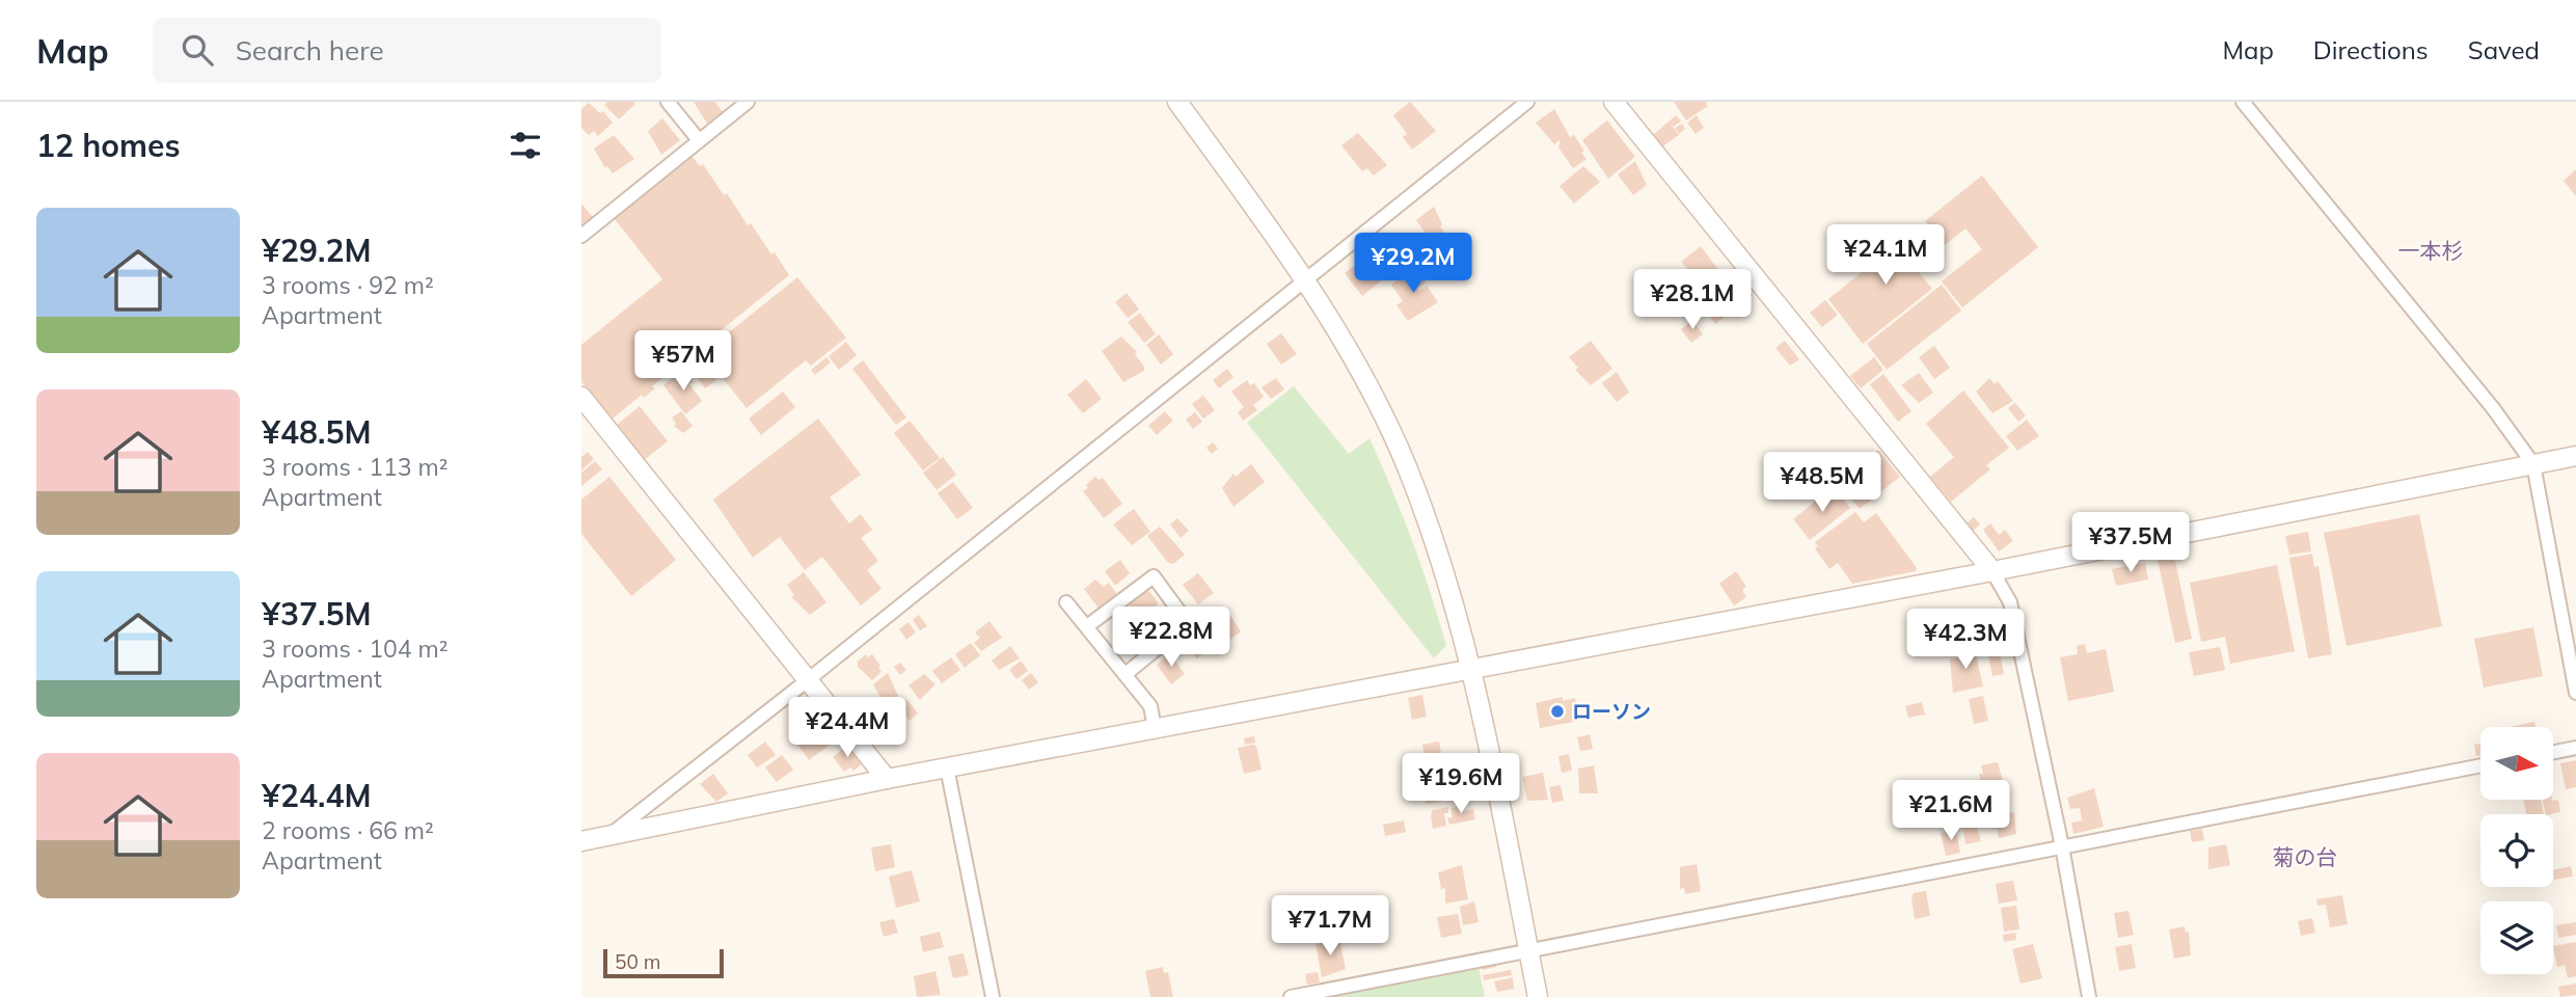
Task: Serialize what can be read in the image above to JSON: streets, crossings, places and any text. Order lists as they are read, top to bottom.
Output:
{
  "districts": ["一本杉", "菊の台"],
  "places": ["ローソン"],
  "scale_bar": "50 m",
  "north": "right",
  "page": {
    "header": "Map",
    "search": "Search here",
    "nav": ["Map", "Directions", "Saved"],
    "heading": "12 homes",
    "list": [
      {
        "name": "¥29.2M",
        "note": "3 rooms · 92 m² · Apartment"
      },
      {
        "name": "¥48.5M",
        "note": "3 rooms · 113 m² · Apartment"
      },
      {
        "name": "¥37.5M",
        "note": "3 rooms · 104 m² · Apartment"
      },
      {
        "name": "¥24.4M",
        "note": "2 rooms · 66 m² · Apartment"
      }
    ],
    "price": [
      "¥24.1M",
      "¥29.2M",
      "¥28.1M",
      "¥57M",
      "¥48.5M",
      "¥37.5M",
      "¥22.8M",
      "¥42.3M",
      "¥24.4M",
      "¥19.6M",
      "¥21.6M",
      "¥71.7M"
    ],
    "scale": "50 m"
  }
}
